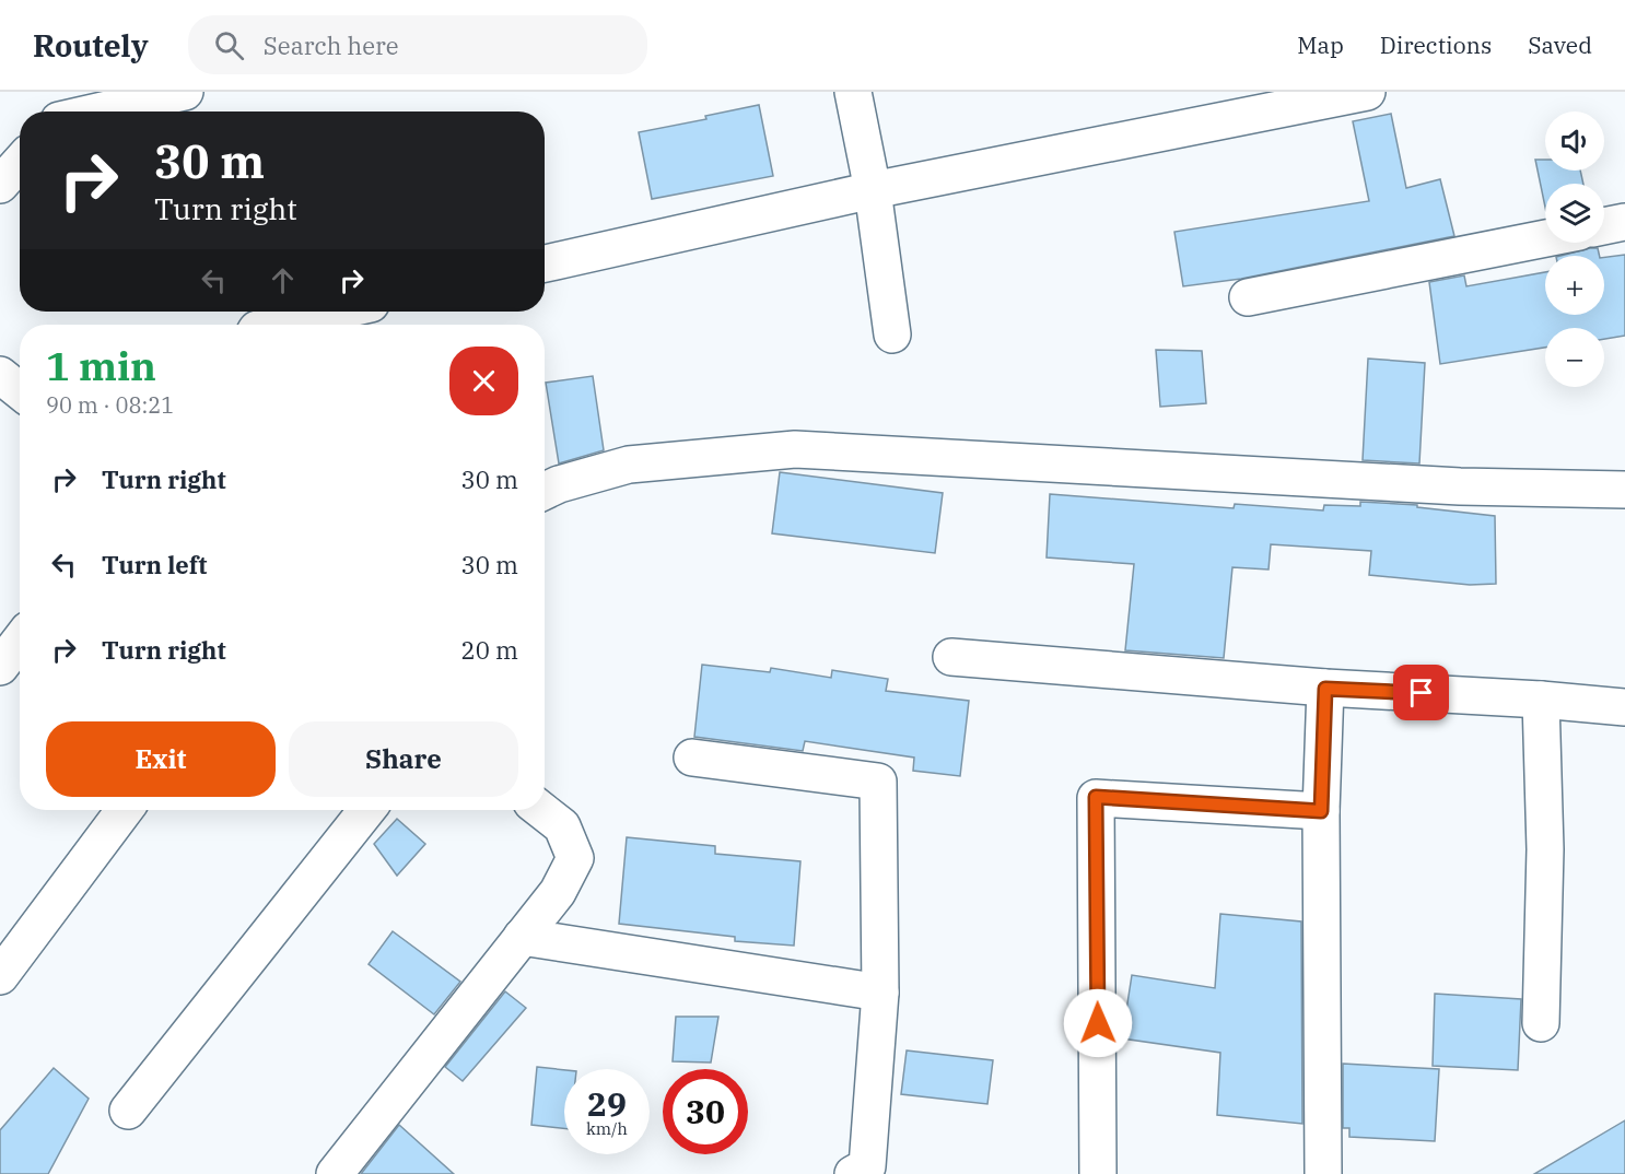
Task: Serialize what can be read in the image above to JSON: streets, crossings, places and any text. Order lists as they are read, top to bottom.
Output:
{
  "page": {
    "header": "Routely",
    "search": "Search here",
    "nav": ["Map", "Directions", "Saved"],
    "map_buttons": ["+", "−"],
    "turn": ["30 m", "Turn right"],
    "heading": ["1 min", "90 m · 08:21"],
    "list": [
      {
        "name": "Turn right",
        "value": "30 m"
      },
      {
        "name": "Turn left",
        "value": "30 m"
      },
      {
        "name": "Turn right",
        "value": "20 m"
      }
    ],
    "buttons": ["Exit", "Share"],
    "speed": "29 km/h",
    "limit": "30"
  }
}
